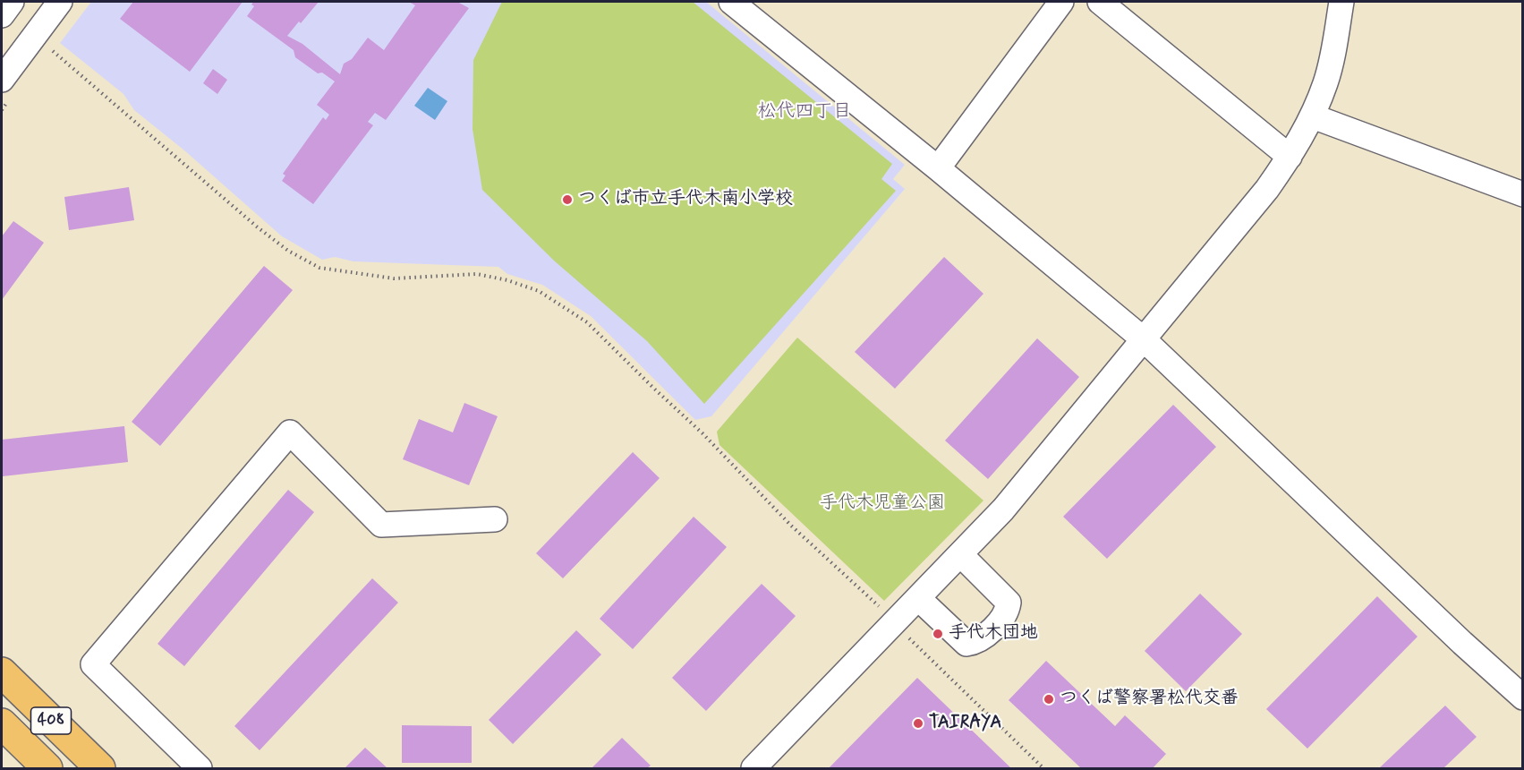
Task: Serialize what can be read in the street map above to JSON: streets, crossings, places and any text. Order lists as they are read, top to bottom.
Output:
{
  "streets": {
    "highway": ["408"]
  },
  "districts": ["松代四丁目"],
  "parks": ["手代木児童公園"],
  "places": [
    "つくば市立手代木南小学校",
    "手代木団地",
    "つくば警察署松代交番",
    "TAIRAYA"
  ]
}
